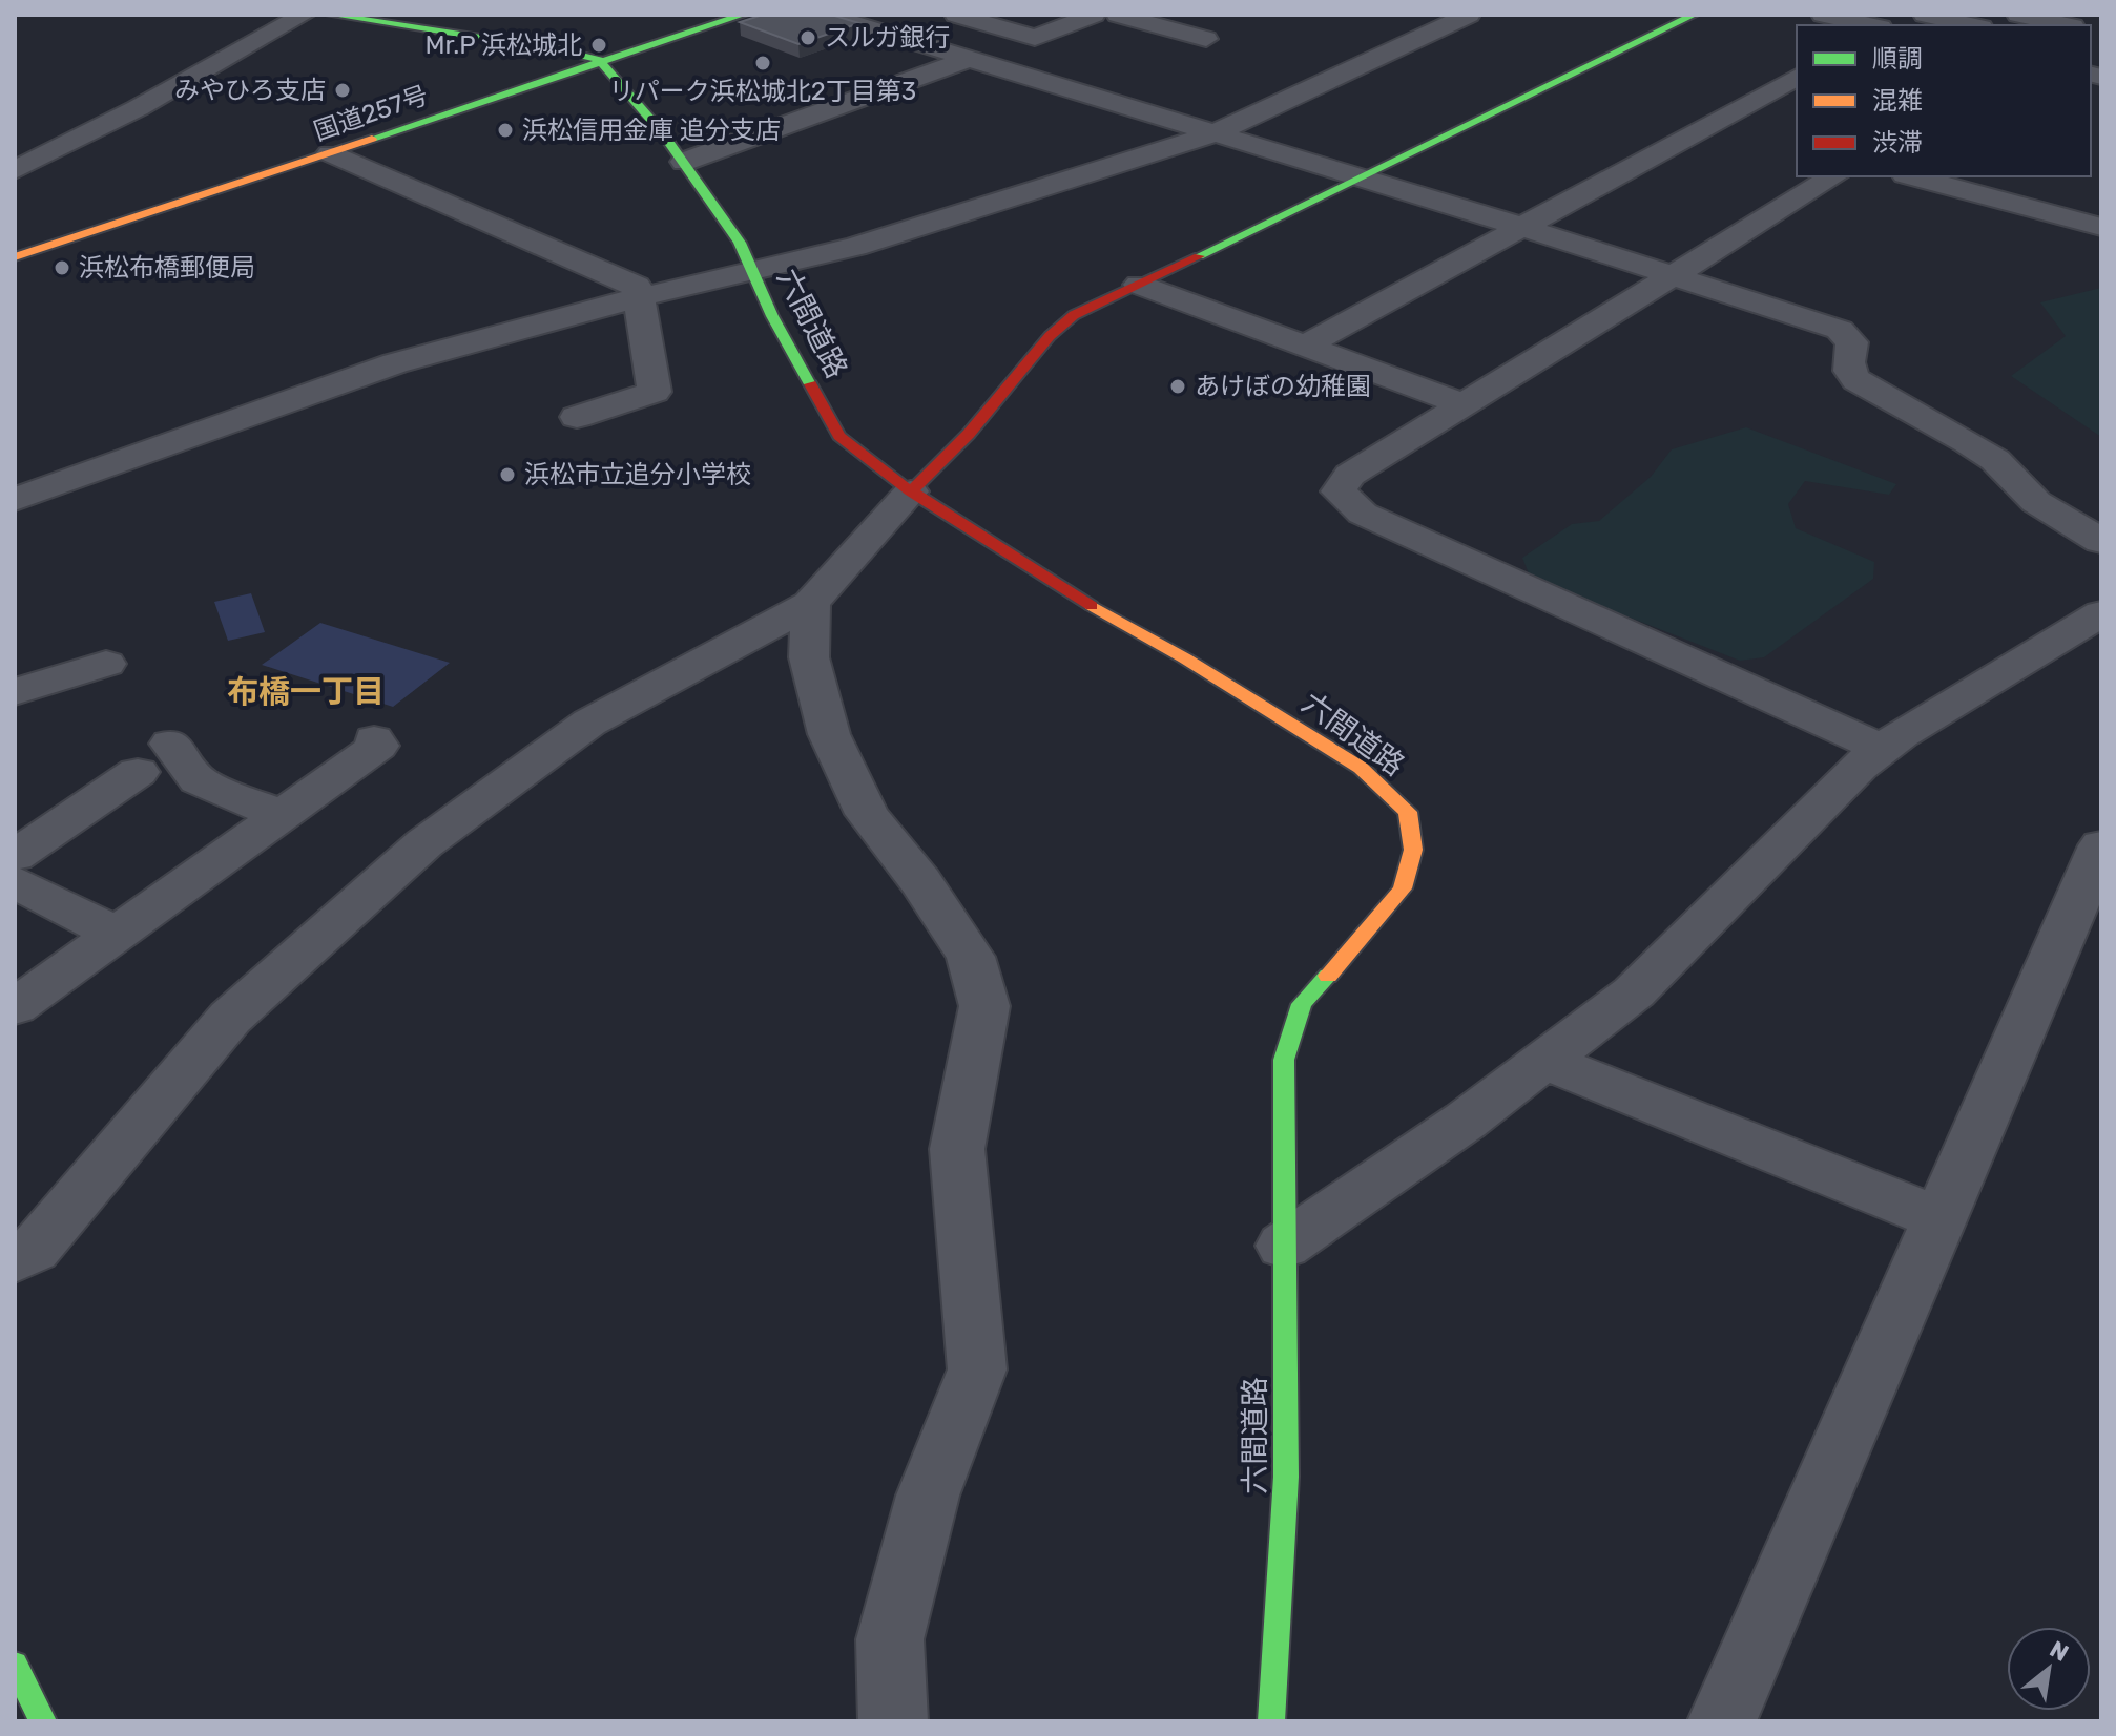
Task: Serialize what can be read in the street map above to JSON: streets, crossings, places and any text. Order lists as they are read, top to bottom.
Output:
{
  "streets": {
    "main road": ["国道257号", "六間道路"]
  },
  "crossings": [
    ["国道257号", "六間道路"]
  ],
  "districts": ["布橋一丁目"],
  "places": [
    "スルガ銀行",
    "Mr.P 浜松城北",
    "リパーク浜松城北2丁目第3",
    "みやひろ支店",
    "浜松信用金庫 追分支店",
    "浜松布橋郵便局",
    "あけぼの幼稚園",
    "浜松市立追分小学校"
  ],
  "legend": ["順調", "混雑", "渋滞"],
  "north": "top right"
}
